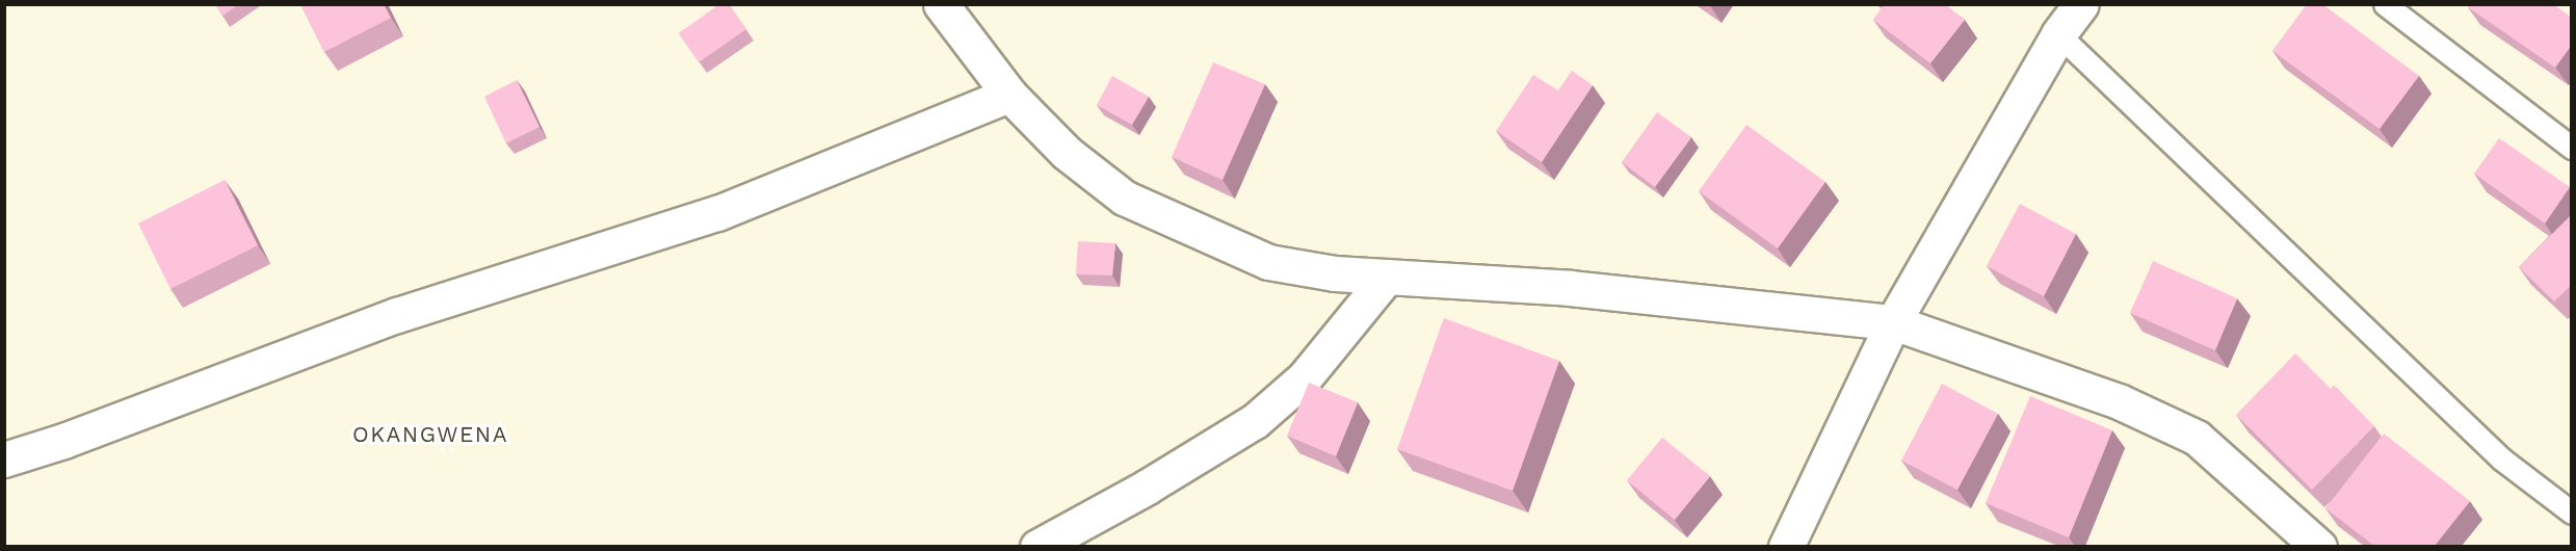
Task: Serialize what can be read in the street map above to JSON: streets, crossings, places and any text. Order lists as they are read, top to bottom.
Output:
{
  "districts": ["OKANGWENA"]
}
